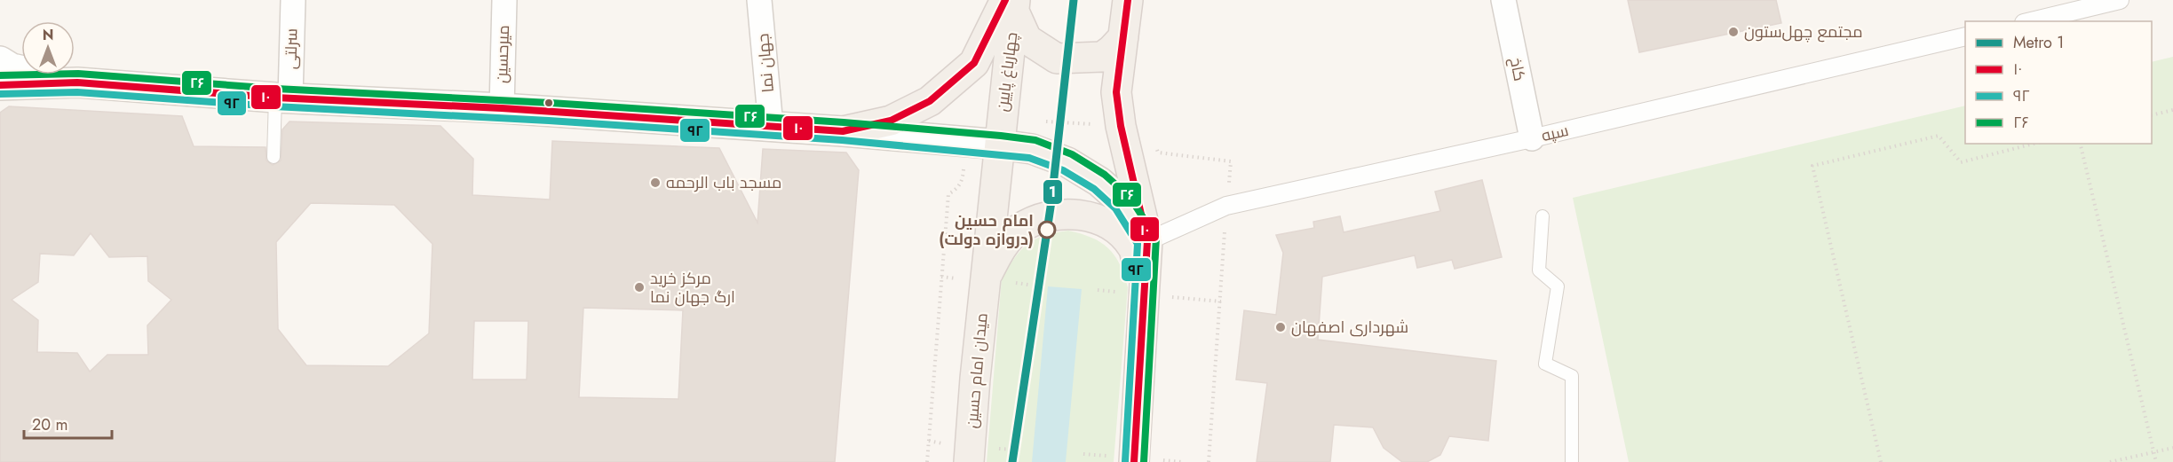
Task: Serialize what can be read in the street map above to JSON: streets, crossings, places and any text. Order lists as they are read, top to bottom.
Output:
{
  "streets": {
    "main road": ["چهارباغ پایین", "میدان امام حسین"],
    "street": [
      "سرلتی",
      "میرحسین",
      "جهان نما",
      "کاخ",
      "سپه"
    ]
  },
  "crossings": [
    ["کاخ", "سپه"],
    ["چهارباغ پایین", "میدان امام حسین"],
    ["سپه", "میدان امام حسین"]
  ],
  "places": [
    "مجتمع چهل‌ستون",
    "مسجد باب الرحمه",
    "امام حسین (دروازه دولت)",
    "مرکز خرید ارگ جهان نما",
    "شهرداری اصفهان"
  ],
  "lines": [
    "metro line 1",
    "transit line ۱۰",
    "transit line ۲۶",
    "transit line ۹۲"
  ],
  "legend": [
    "Metro 1",
    "۱۰",
    "۹۲",
    "۲۶"
  ],
  "scale_bar": "20 m",
  "north": "top"
}
